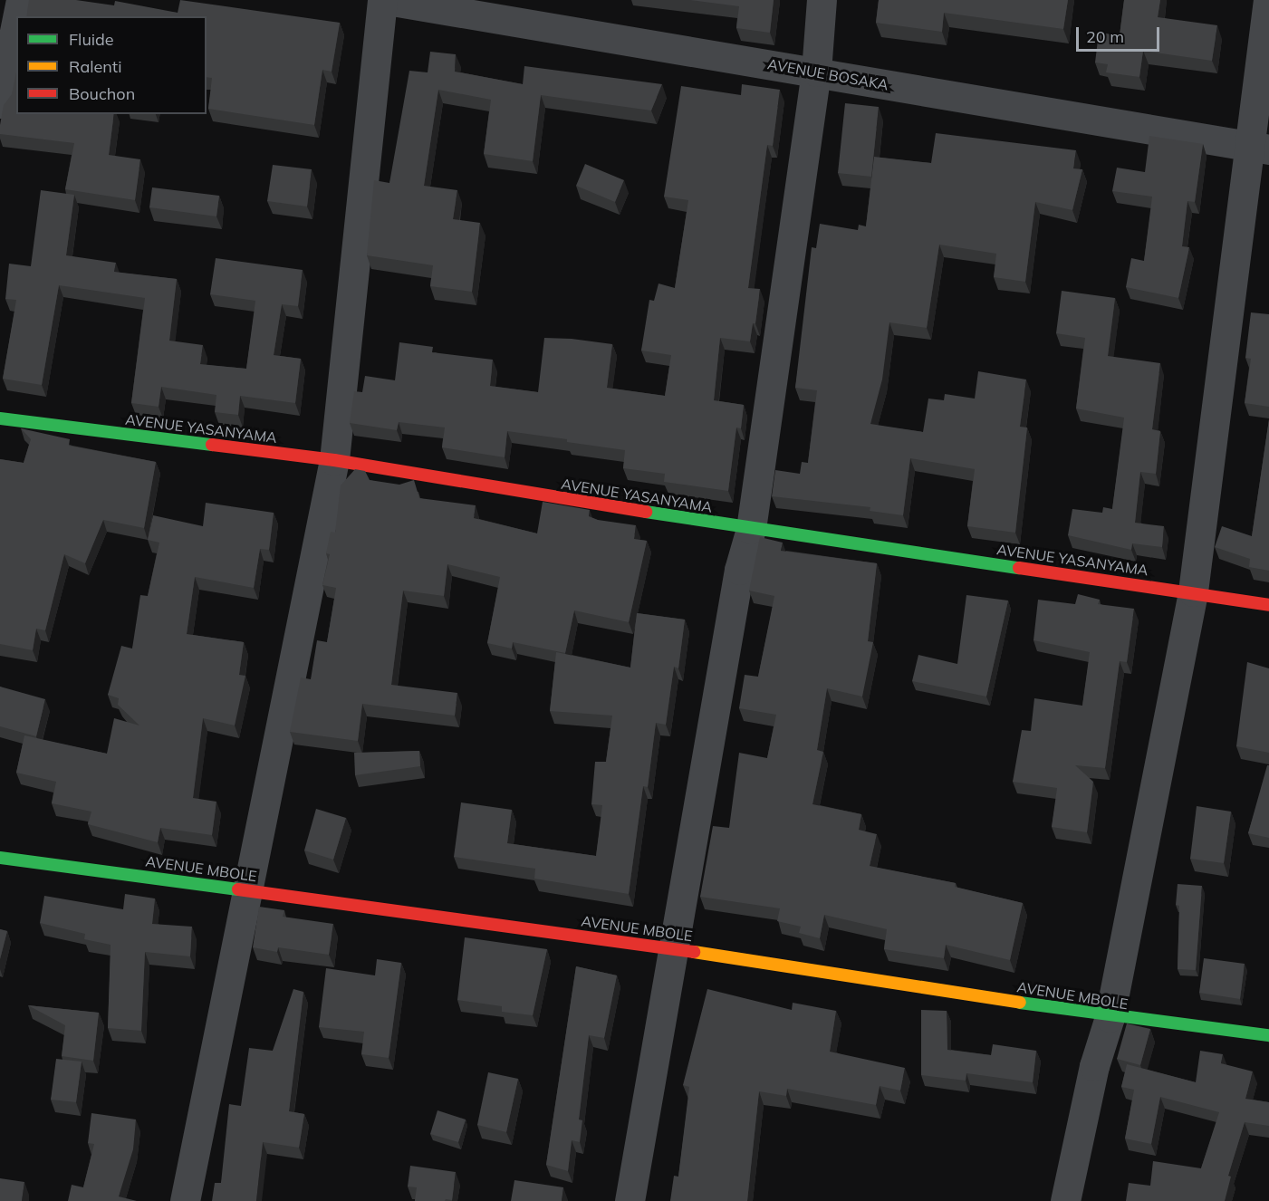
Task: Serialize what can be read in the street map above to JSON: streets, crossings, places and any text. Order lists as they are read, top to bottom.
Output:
{
  "streets": {
    "street": ["AVENUE BOSAKA", "AVENUE YASANYAMA", "AVENUE MBOLE"]
  },
  "legend": ["Fluide", "Ralenti", "Bouchon"],
  "scale_bar": "20 m"
}
